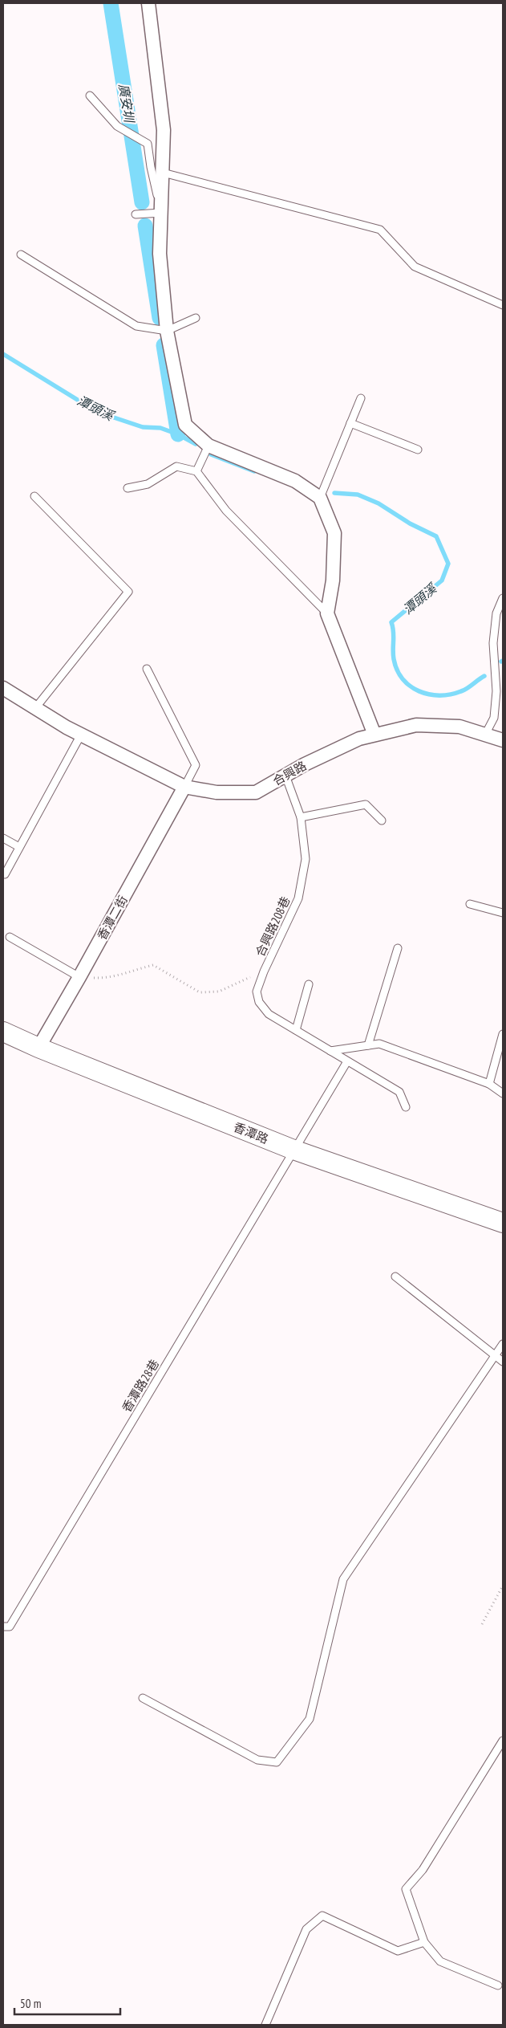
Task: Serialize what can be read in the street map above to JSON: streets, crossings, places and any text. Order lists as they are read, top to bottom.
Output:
{
  "streets": {
    "street": ["合興路", "香潭二街", "香潭路"],
    "lane": ["合興路208巷", "香潭路28巷"]
  },
  "crossings": [
    ["合興路", "香潭二街"],
    ["合興路", "合興路208巷"],
    ["香潭二街", "香潭路"],
    ["香潭路", "香潭路28巷"]
  ],
  "water": ["廣安圳", "潭頭溪"],
  "scale_bar": "50 m"
}
